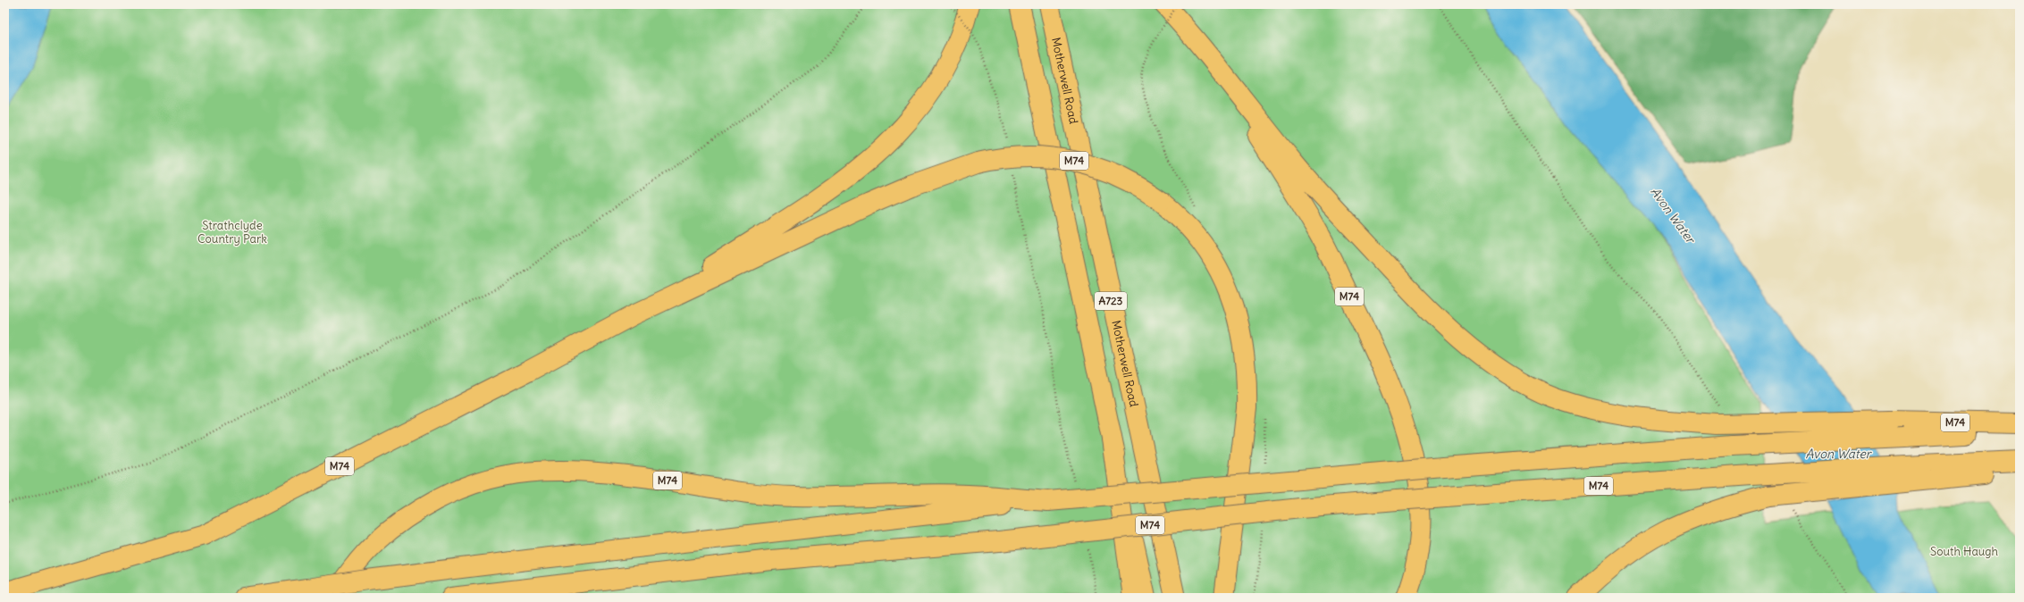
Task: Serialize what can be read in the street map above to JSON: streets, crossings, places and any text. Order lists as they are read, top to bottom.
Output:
{
  "streets": {
    "main road": ["Motherwell Road", "M74", "A723"]
  },
  "crossings": [
    ["M74", "A723"]
  ],
  "water": ["Avon Water"],
  "parks": ["Strathclyde Country Park", "South Haugh"]
}
